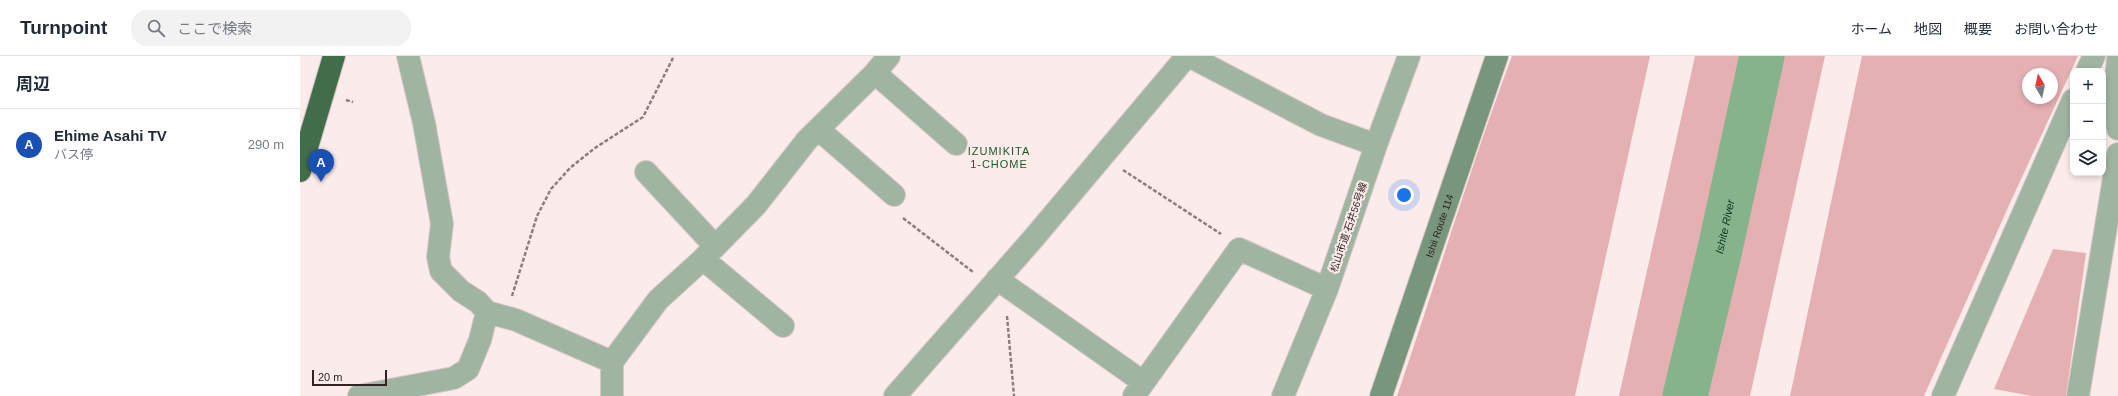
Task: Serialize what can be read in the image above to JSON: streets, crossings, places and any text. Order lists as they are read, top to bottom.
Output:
{
  "streets": {
    "street": ["Ishii Route 114", "松山市道 石井56号線"]
  },
  "districts": ["IZUMIKITA 1-CHOME"],
  "water": ["Ishite River"],
  "scale_bar": "20 m",
  "north": "top",
  "page": {
    "header": "Turnpoint",
    "search": "ここで検索",
    "nav": [
      "ホーム",
      "地図",
      "概要",
      "お問い合わせ"
    ],
    "heading": "周辺",
    "map_buttons": ["+", "−"],
    "list": [
      {
        "mark": "A",
        "name": "Ehime Asahi TV",
        "note": "バス停",
        "value": "290 m"
      }
    ],
    "pins": "A",
    "scale": "20 m"
  }
}
